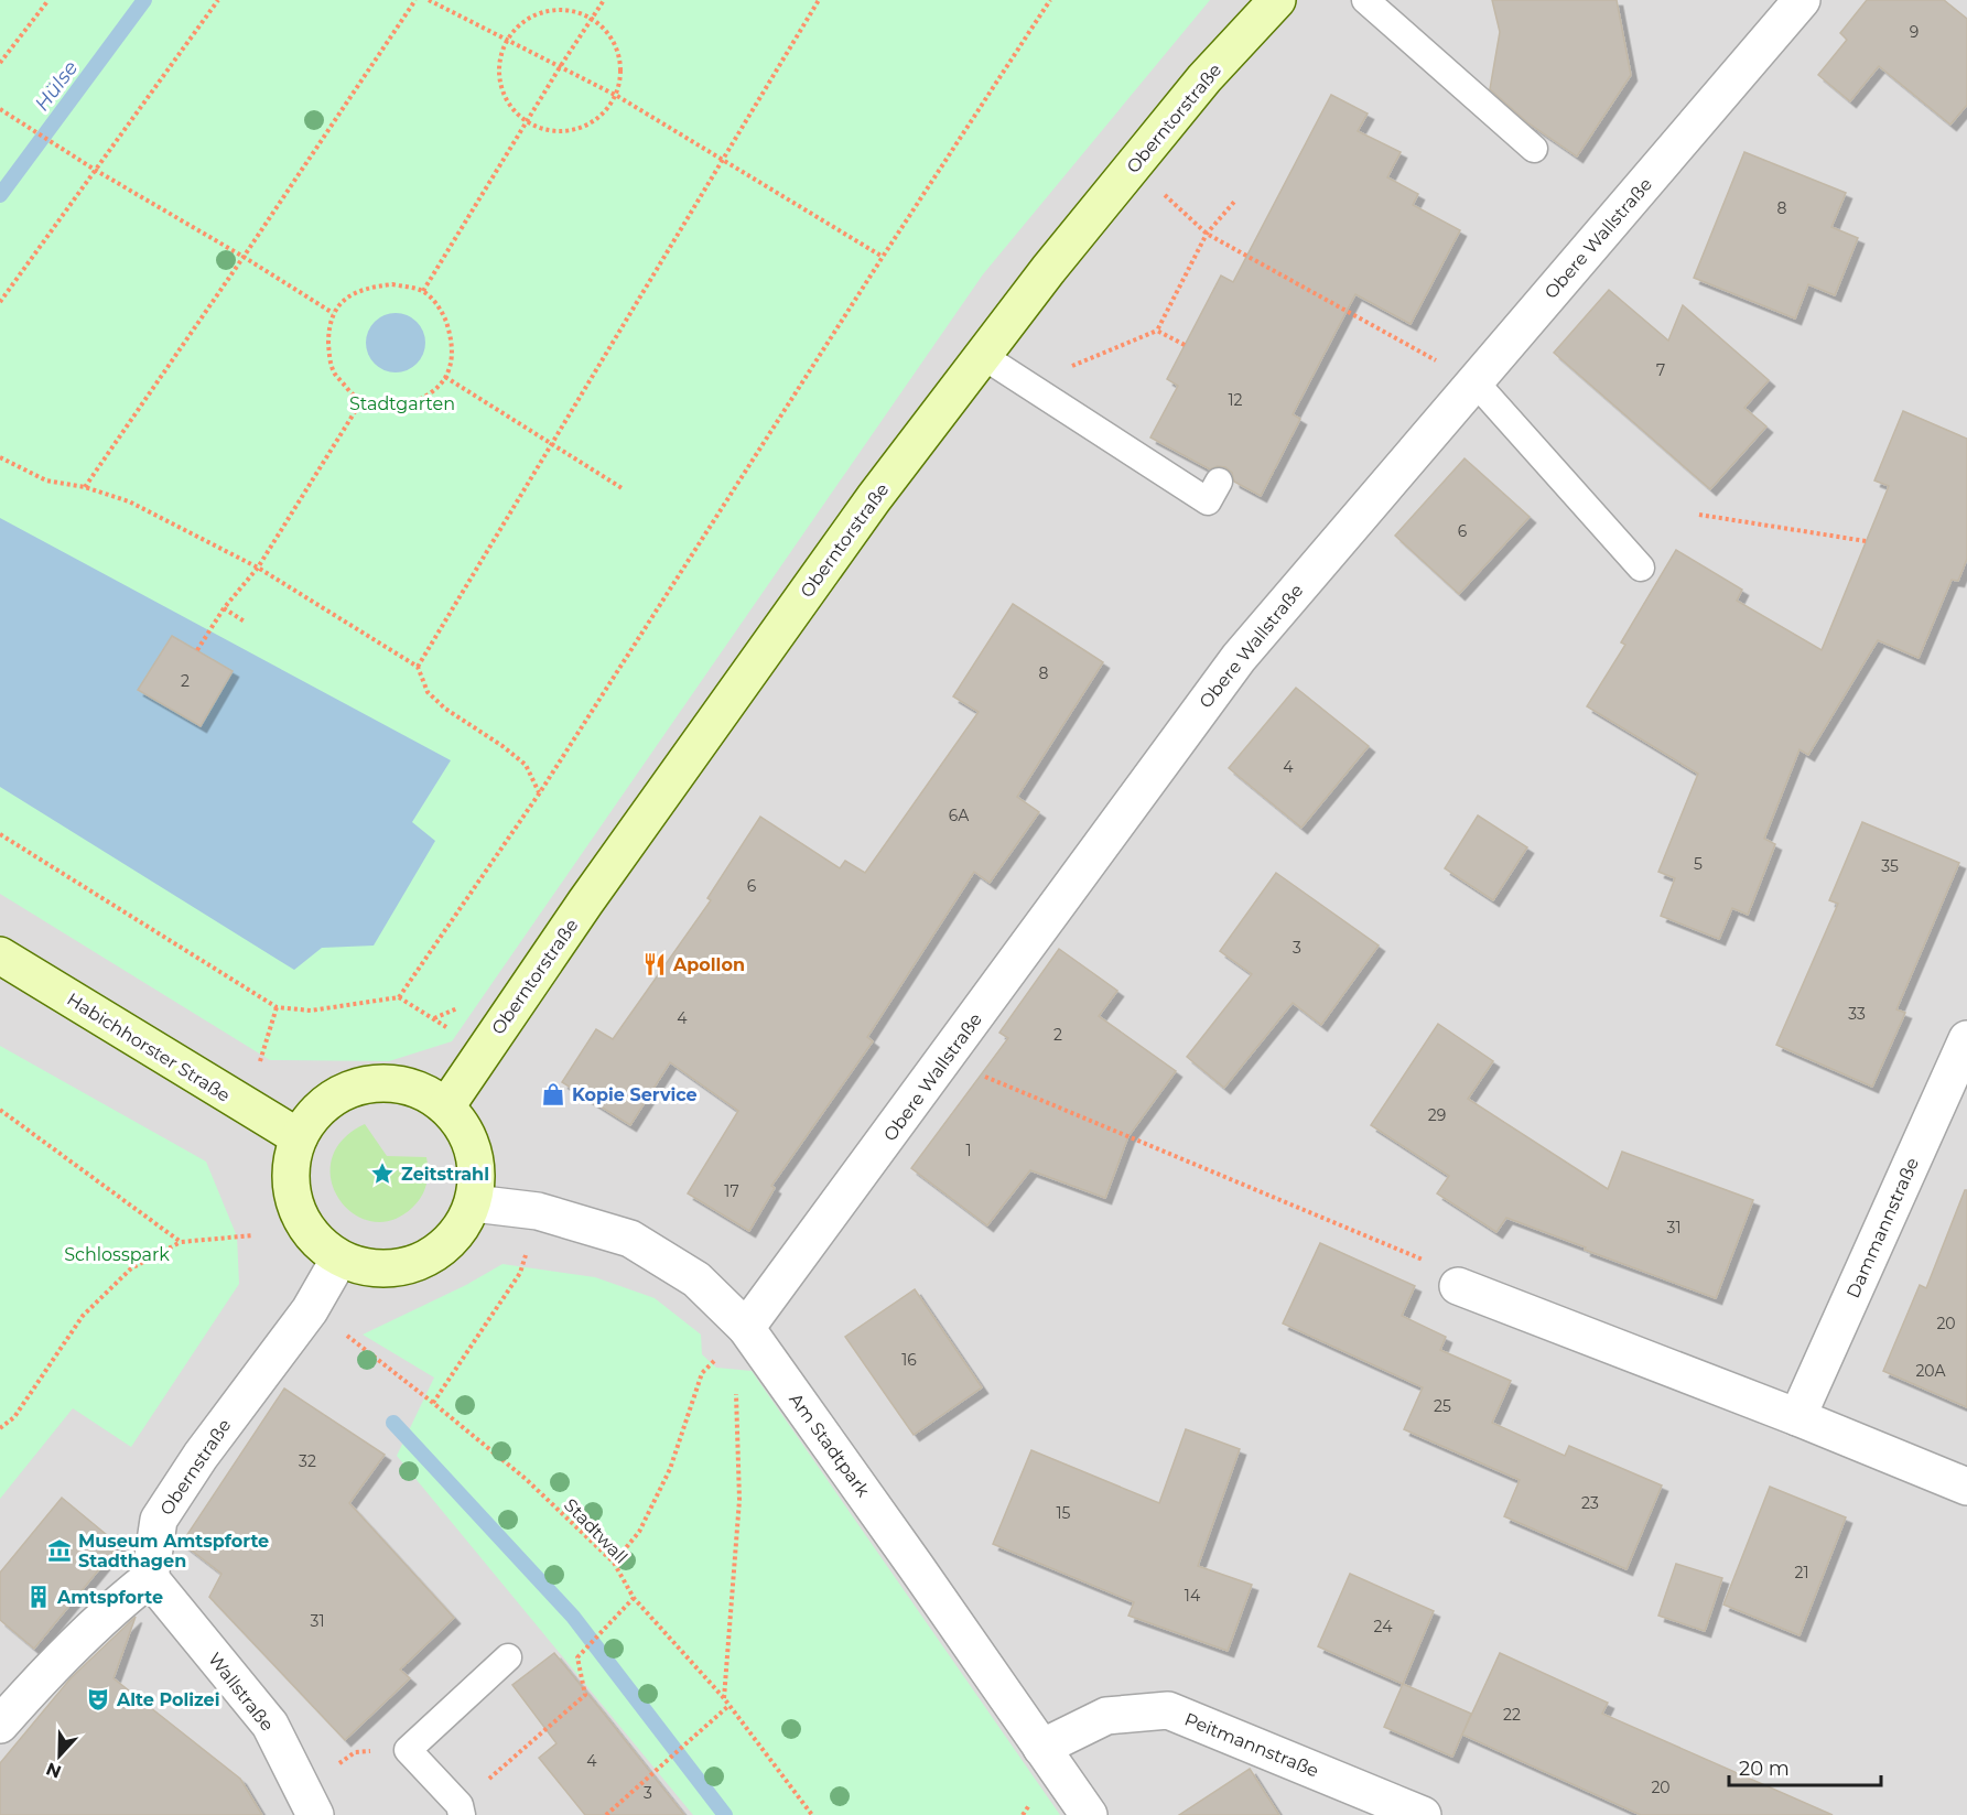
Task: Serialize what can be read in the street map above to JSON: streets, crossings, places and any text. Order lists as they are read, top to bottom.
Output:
{
  "streets": {
    "main road": ["Oberntorstraße", "Habichhorster Straße"],
    "street": [
      "Obere Wallstraße",
      "Dammannstraße",
      "Am Stadtpark",
      "Obernstraße",
      "Wallstraße",
      "Peitmannstraße"
    ],
    "path": ["Stadtwall"]
  },
  "crossings": [
    ["Oberntorstraße", "Habichhorster Straße"],
    ["Oberntorstraße", "Am Stadtpark"],
    ["Oberntorstraße", "Obernstraße"],
    ["Obere Wallstraße", "Am Stadtpark"],
    ["Habichhorster Straße", "Am Stadtpark"],
    ["Habichhorster Straße", "Obernstraße"],
    ["Am Stadtpark", "Obernstraße"],
    ["Am Stadtpark", "Peitmannstraße"],
    ["Obernstraße", "Wallstraße"]
  ],
  "water": ["Hülse"],
  "parks": ["Stadtgarten", "Schlosspark"],
  "places": {
    "restaurant": ["Apollon"],
    "shop": ["Kopie Service"],
    "place": ["Zeitstrahl"],
    "museum": ["Museum Amtspforte Stadthagen"],
    "building": ["Amtspforte"],
    "theatre": ["Alte Polizei"]
  },
  "house_numbers": [
    "9",
    "8",
    "7",
    "12",
    "6",
    "8",
    "2",
    "4",
    "6A",
    "5",
    "35",
    "6",
    "3",
    "33",
    "4",
    "2",
    "29",
    "1",
    "17",
    "31",
    "20",
    "16",
    "20A",
    "25",
    "32",
    "23",
    "15",
    "21",
    "14",
    "31",
    "24",
    "22",
    "4",
    "20",
    "3"
  ],
  "scale_bar": "20 m",
  "north": "bottom"
}
